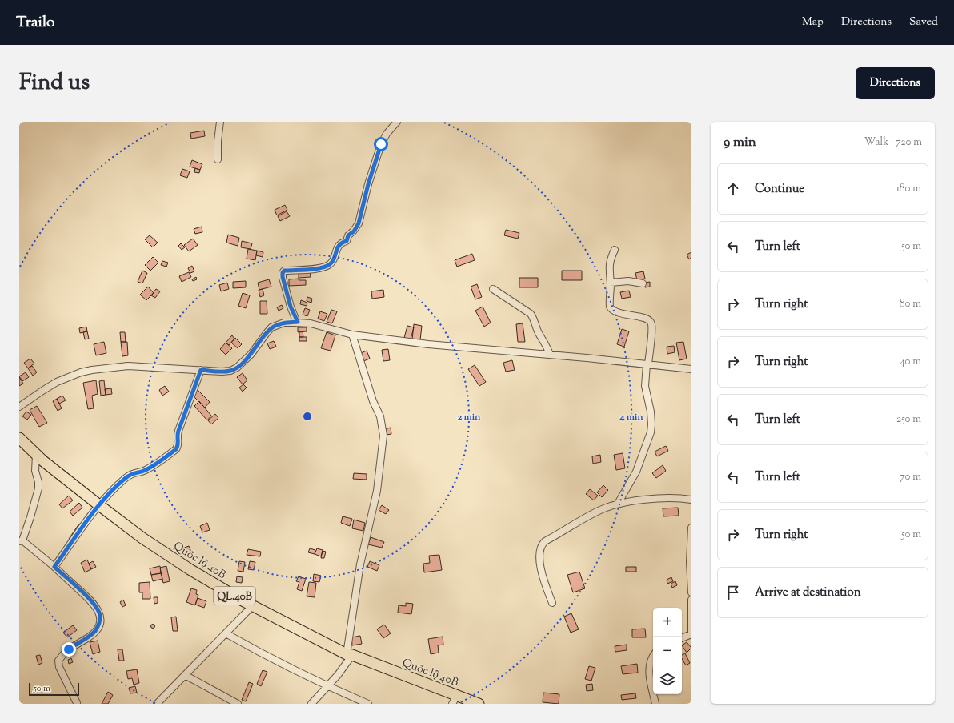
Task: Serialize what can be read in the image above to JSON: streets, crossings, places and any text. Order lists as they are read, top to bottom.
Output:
{
  "streets": {
    "highway": ["Quốc lộ 40B", "QL.40B"]
  },
  "scale_bar": "50 m",
  "page": {
    "header": "Trailo",
    "nav": ["Map", "Directions", "Saved"],
    "title": "Find us",
    "buttons": "Directions",
    "heading": ["9 min", "Walk · 720 m"],
    "list": [
      ["Continue", "180 m"],
      ["Turn left", "50 m"],
      ["Turn right", "80 m"],
      ["Turn right", "40 m"],
      ["Turn left", "250 m"],
      ["Turn left", "70 m"],
      ["Turn right", "50 m"],
      "Arrive at destination"
    ],
    "map_buttons": ["+", "−"],
    "scale": "50 m"
  },
  "rings": ["2 min", "4 min"]
}
